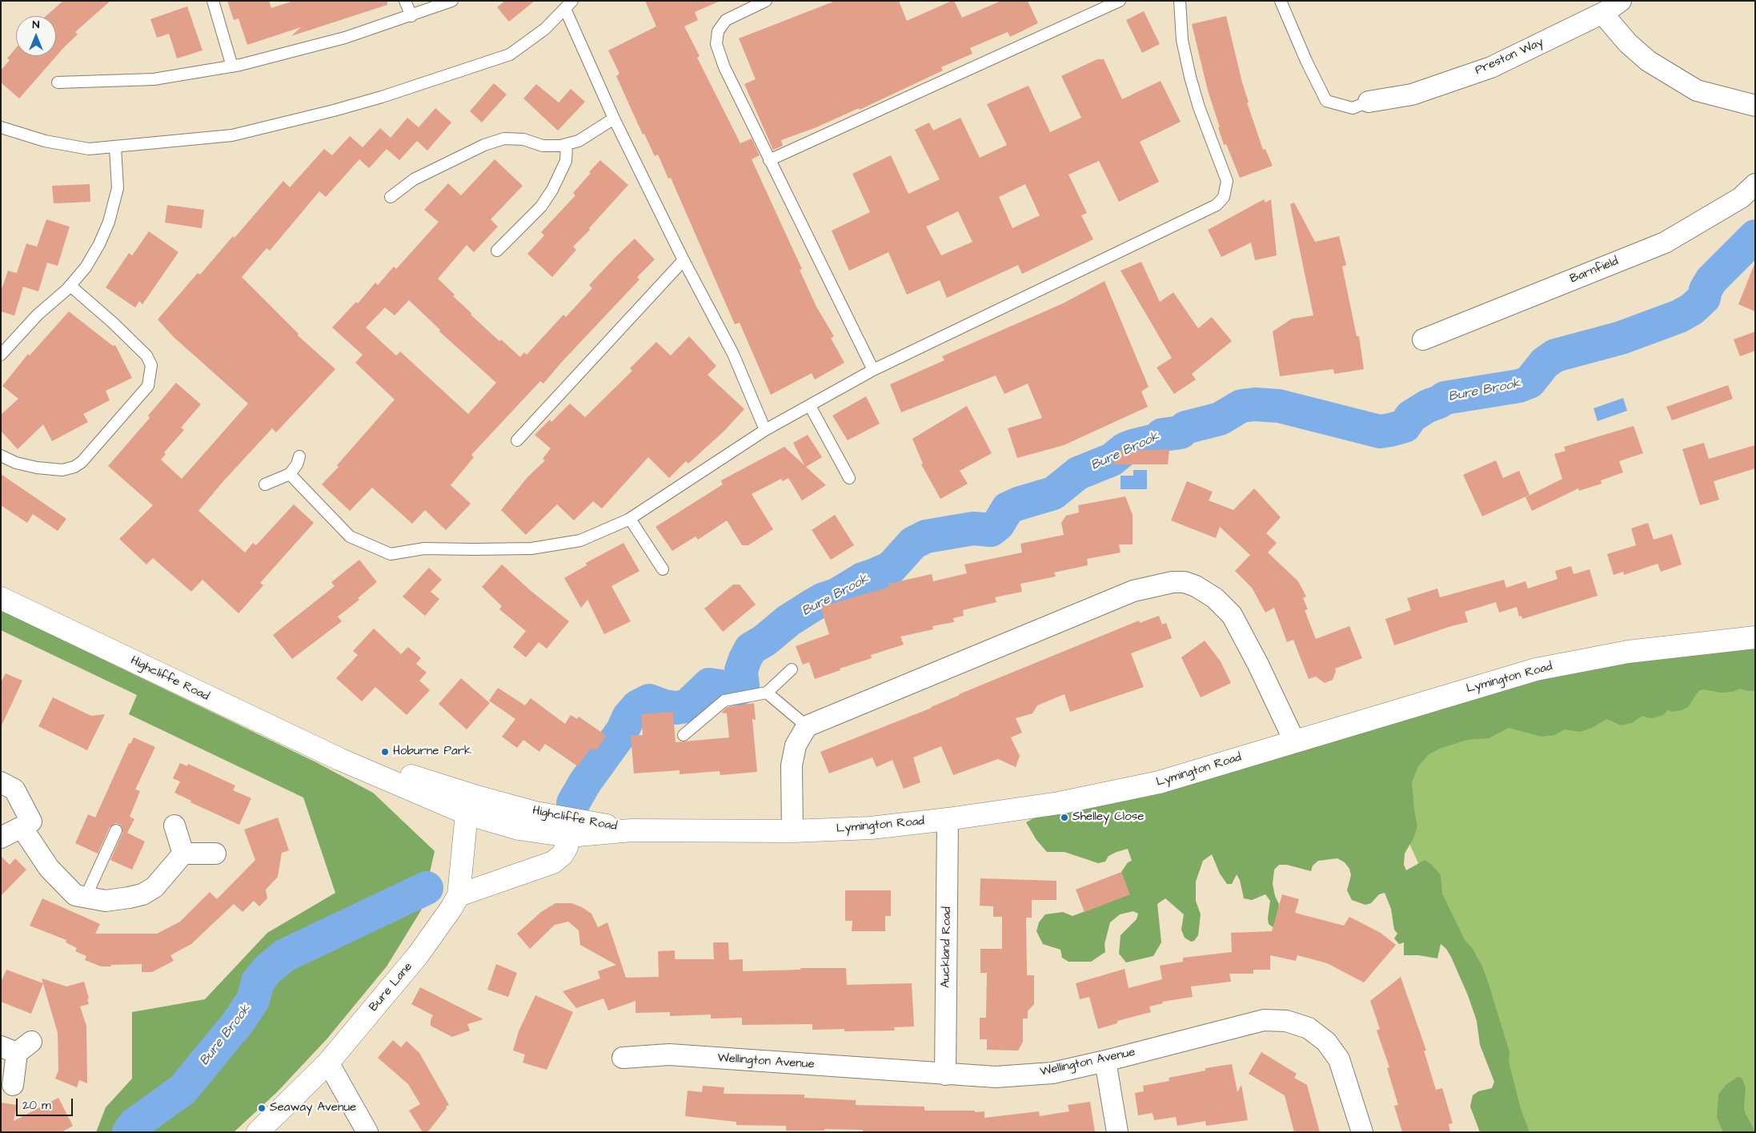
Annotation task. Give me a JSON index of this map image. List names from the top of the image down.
{
  "streets": {
    "main road": ["Lymington Road", "Highcliffe Road", "Bure Lane"],
    "street": [
      "Preston Way",
      "Barnfield",
      "Auckland Road",
      "Wellington Avenue"
    ]
  },
  "crossings": [
    ["Lymington Road", "Highcliffe Road"],
    ["Lymington Road", "Auckland Road"],
    ["Highcliffe Road", "Bure Lane"],
    ["Auckland Road", "Wellington Avenue"]
  ],
  "water": ["Bure Brook"],
  "places": ["Hoburne Park", "Shelley Close", "Seaway Avenue"],
  "scale_bar": "20 m",
  "north": "top"
}
